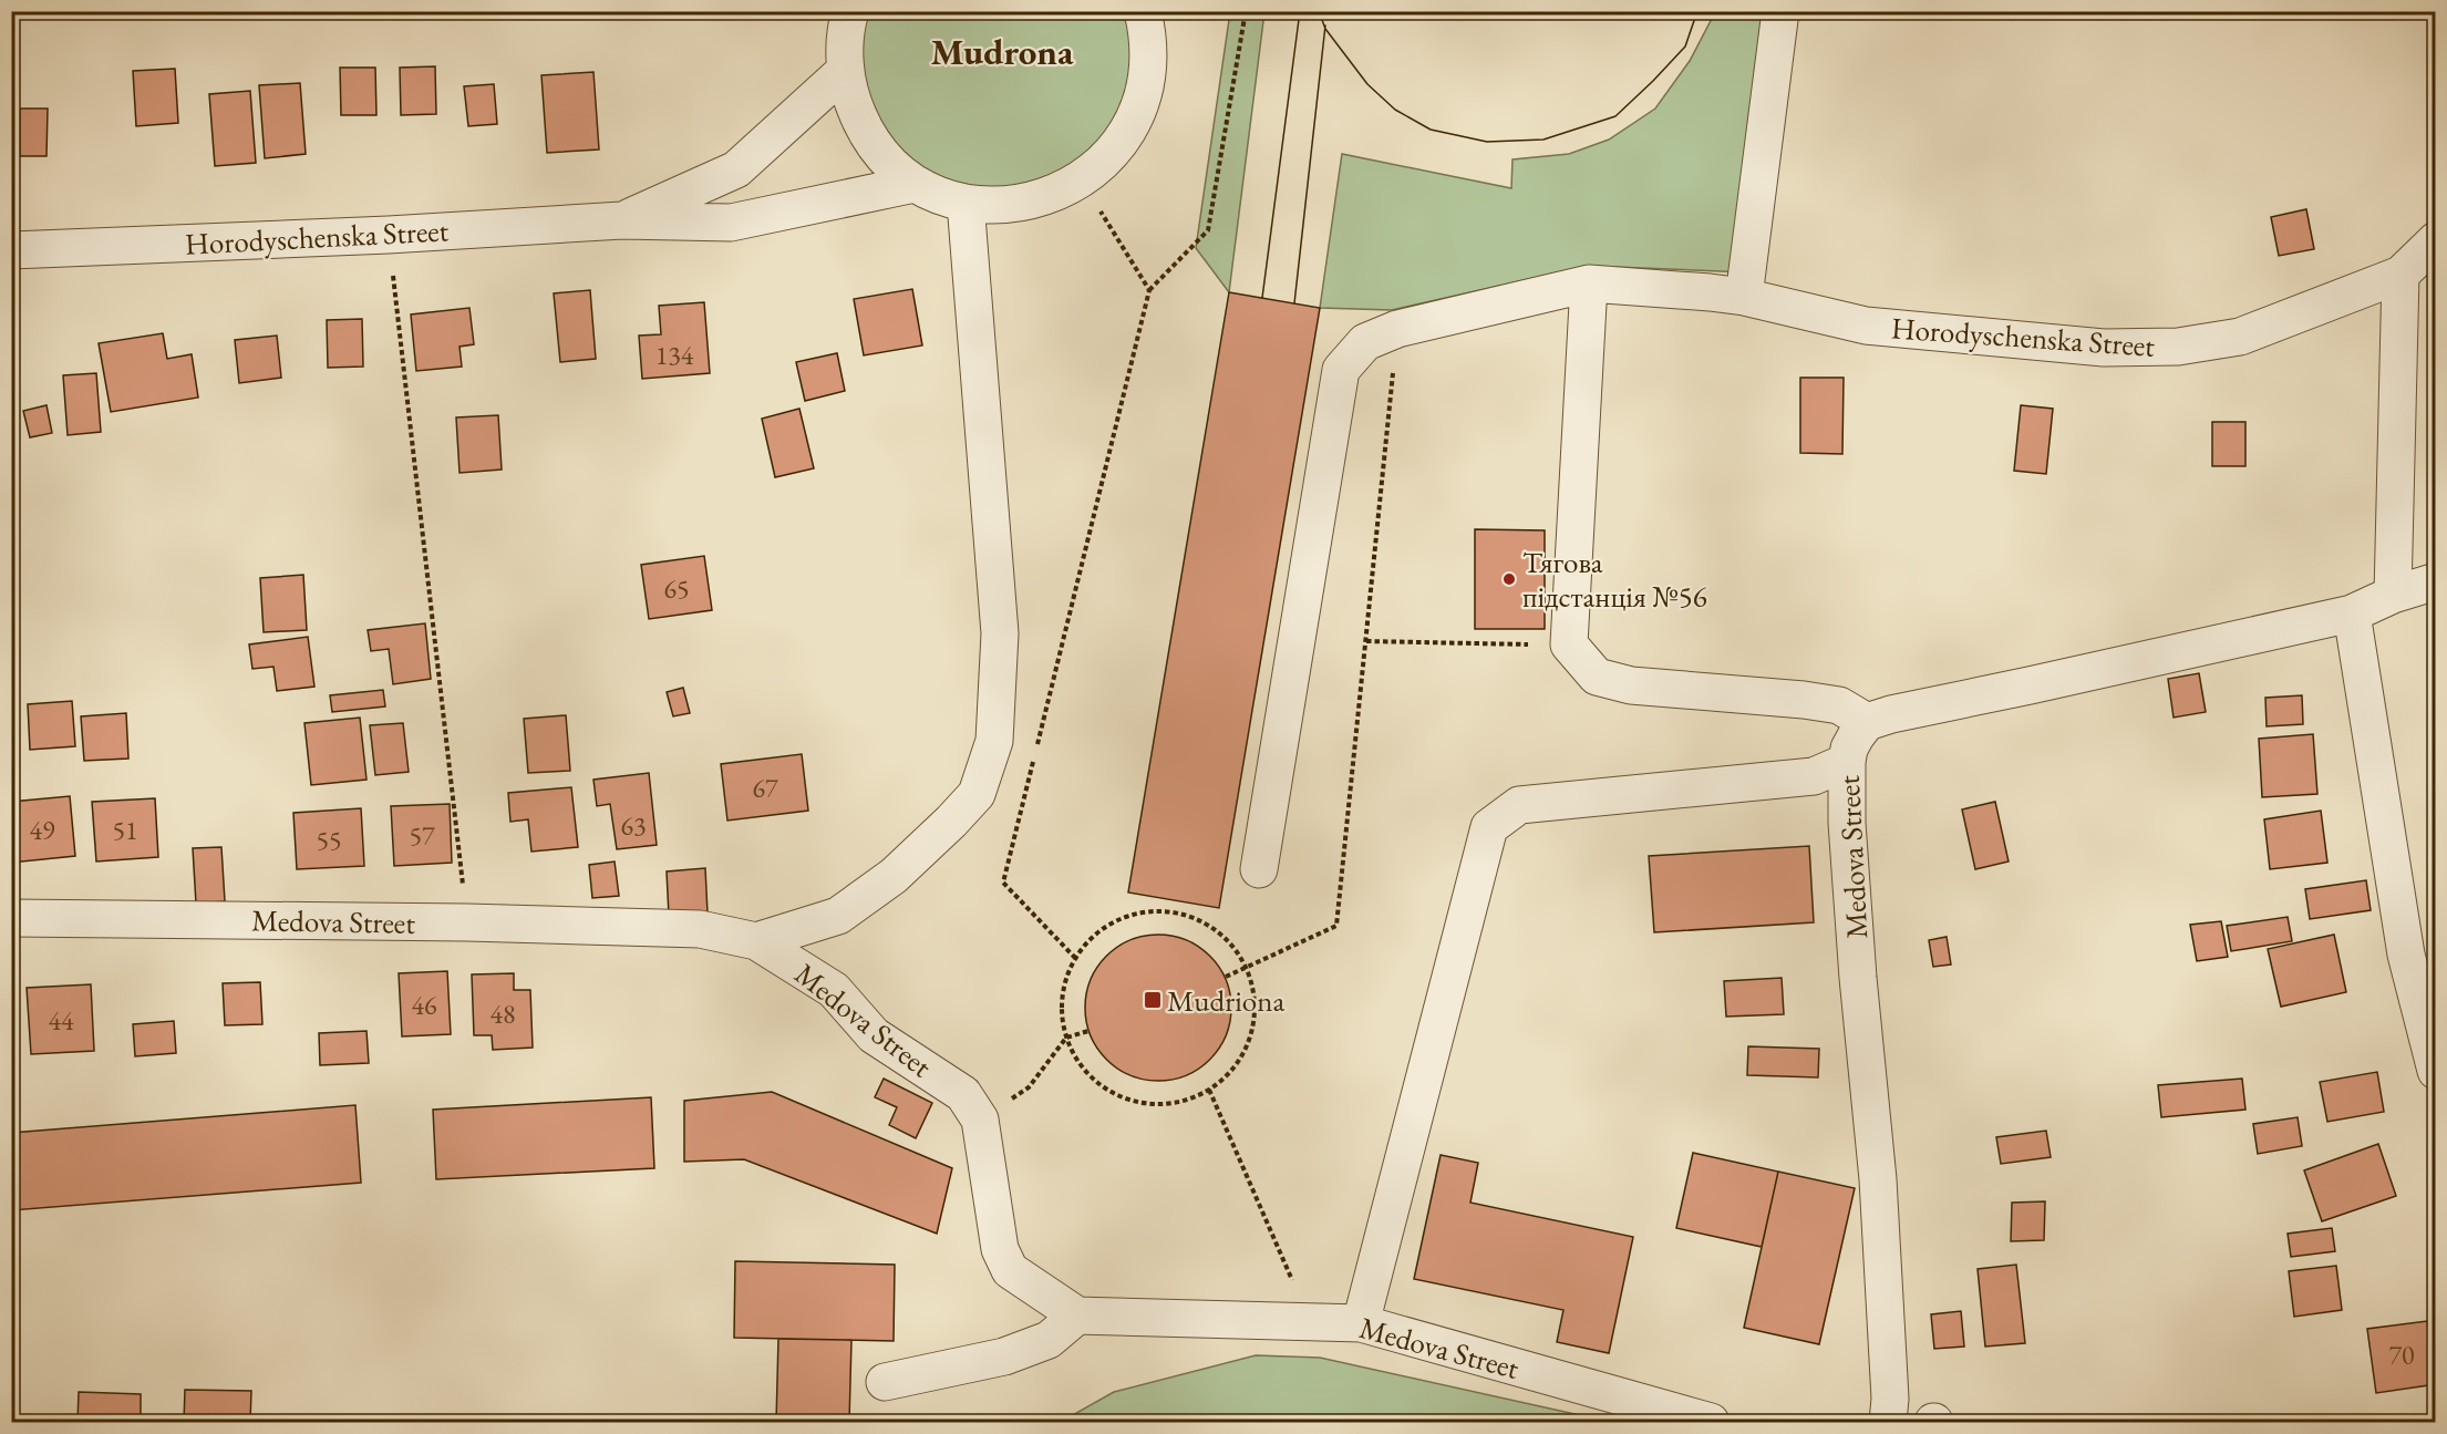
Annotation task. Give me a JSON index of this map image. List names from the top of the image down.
{
  "streets": {
    "street": ["Horodyschenska Street", "Medova Street"]
  },
  "districts": ["Mudrona"],
  "places": {
    "other": ["Тягова підстанція №56"],
    "transit": ["Mudriona"]
  },
  "house_numbers": [
    "134",
    "65",
    "67",
    "63",
    "49",
    "51",
    "57",
    "55",
    "46",
    "48",
    "44",
    "70"
  ]
}
